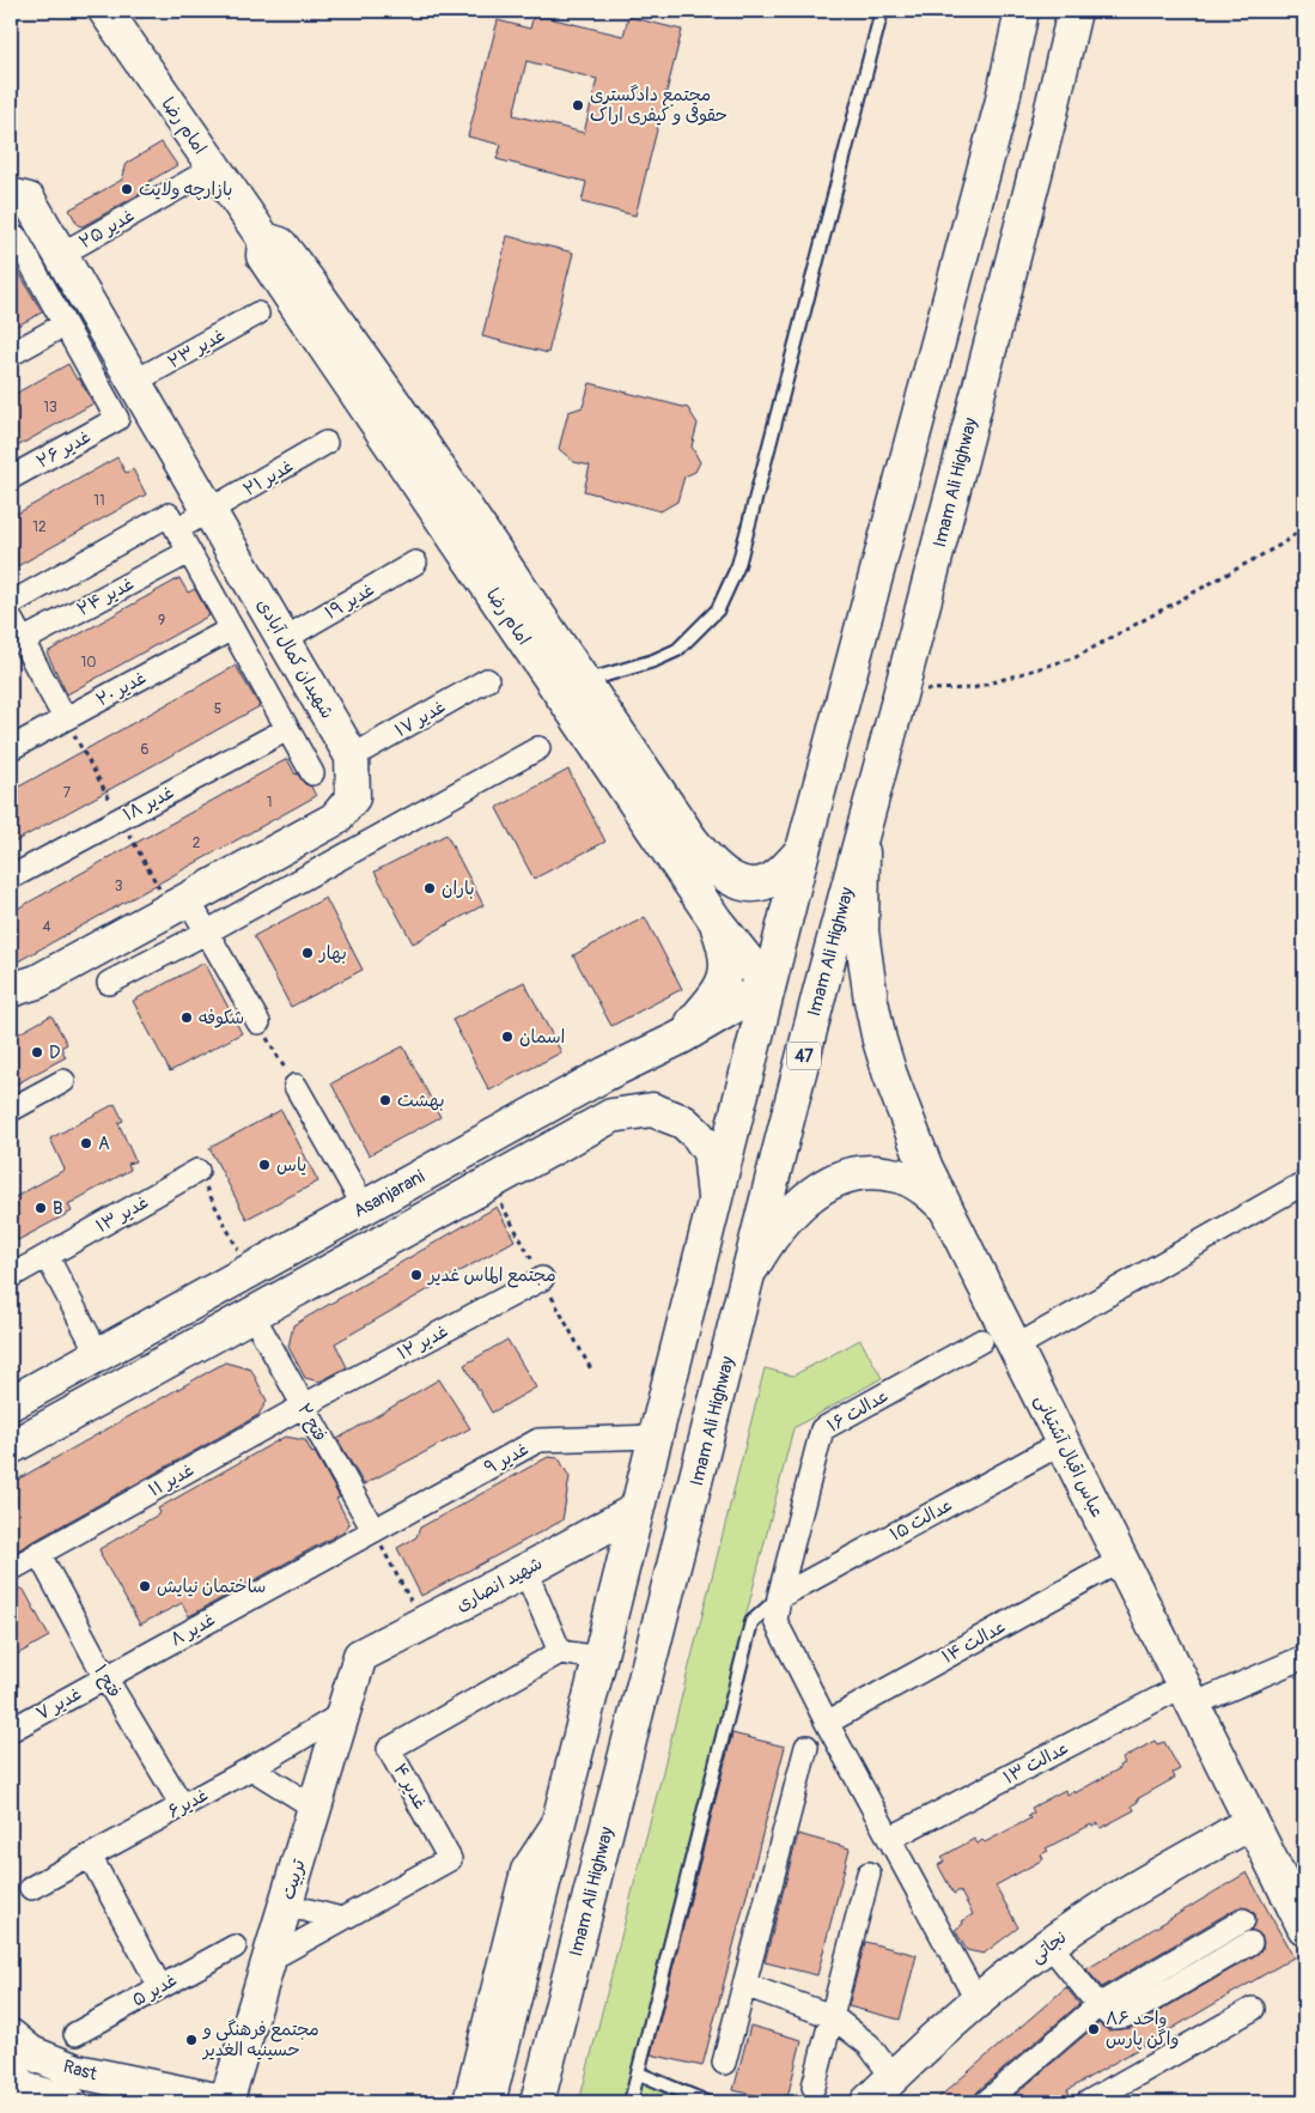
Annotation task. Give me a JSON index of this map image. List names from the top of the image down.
{
  "streets": {
    "main road": [
      "امام رضا",
      "Imam Ali Highway",
      "شهیدان کمال آبادی",
      "47",
      "Asanjarani",
      "عباس اقبال آشتیانی",
      "شهید انصاری",
      "تربیت",
      "نجاتی",
      "Rast"
    ],
    "street": [
      "غدیر ۲۵",
      "غدیر ۲۳",
      "غدیر ۲۶",
      "غدیر ۲۱",
      "غدیر ۲۴",
      "غدیر ۱۹",
      "غدیر ۲۰",
      "غدیر ۱۷",
      "غدیر ۱۸",
      "غدیر ۱۳",
      "غدیر ۱۲",
      "عدالت ۱۶",
      "فتح ۲",
      "غدیر ۹",
      "غدیر ۱۱",
      "عدالت ۱۵",
      "غدیر ۸",
      "عدالت ۱۴",
      "فتح ۱",
      "غدیر ۷",
      "عدالت ۱۳",
      "غدیر ۴",
      "غدیر۶",
      "غدیر ۵"
    ]
  },
  "crossings": [
    ["امام رضا", "غدیر ۲۵"],
    ["امام رضا", "Asanjarani"],
    ["غدیر ۲۵", "شهیدان کمال آبادی"],
    ["غدیر ۲۳", "شهیدان کمال آبادی"],
    ["غدیر ۲۱", "شهیدان کمال آبادی"],
    ["Imam Ali Highway", "عباس اقبال آشتیانی"],
    ["غدیر ۱۹", "شهیدان کمال آبادی"],
    ["شهیدان کمال آبادی", "غدیر ۱۷"],
    ["غدیر ۱۲", "فتح ۲"],
    ["غدیر ۱۲", "غدیر ۱۱"],
    ["عدالت ۱۶", "عدالت ۱۵"],
    ["عدالت ۱۶", "عدالت ۱۴"],
    ["عدالت ۱۶", "عدالت ۱۳"],
    ["عدالت ۱۶", "نجاتی"],
    ["فتح ۲", "غدیر ۹"],
    ["فتح ۲", "غدیر ۱۱"],
    ["فتح ۲", "غدیر ۸"],
    ["عباس اقبال آشتیانی", "عدالت ۱۵"],
    ["عباس اقبال آشتیانی", "عدالت ۱۴"],
    ["عباس اقبال آشتیانی", "عدالت ۱۳"],
    ["عباس اقبال آشتیانی", "نجاتی"],
    ["غدیر ۹", "غدیر ۸"],
    ["غدیر ۱۱", "فتح ۱"],
    ["شهید انصاری", "تربیت"],
    ["غدیر ۸", "فتح ۱"],
    ["غدیر ۸", "غدیر ۷"],
    ["فتح ۱", "غدیر ۷"],
    ["فتح ۱", "غدیر۶"],
    ["غدیر ۴", "تربیت"],
    ["غدیر۶", "تربیت"],
    ["تربیت", "Rast"]
  ],
  "places": [
    "مجتمع دادگستری حقوقی و کیفری اراک",
    "بازارچه ولایت",
    "باران",
    "بهار",
    "شکوفه",
    "اسمان",
    "D",
    "بهشت",
    "A",
    "یاس",
    "B",
    "مجتمع الماس غدیر",
    "ساختمان نیایش",
    "۸۶ واحد واگن پارس",
    "مجتمع فرهنگی و حسینیه الغدیر"
  ],
  "house_numbers": [
    "13",
    "11",
    "12",
    "9",
    "10",
    "5",
    "6",
    "7",
    "1",
    "2",
    "3",
    "4"
  ]
}
